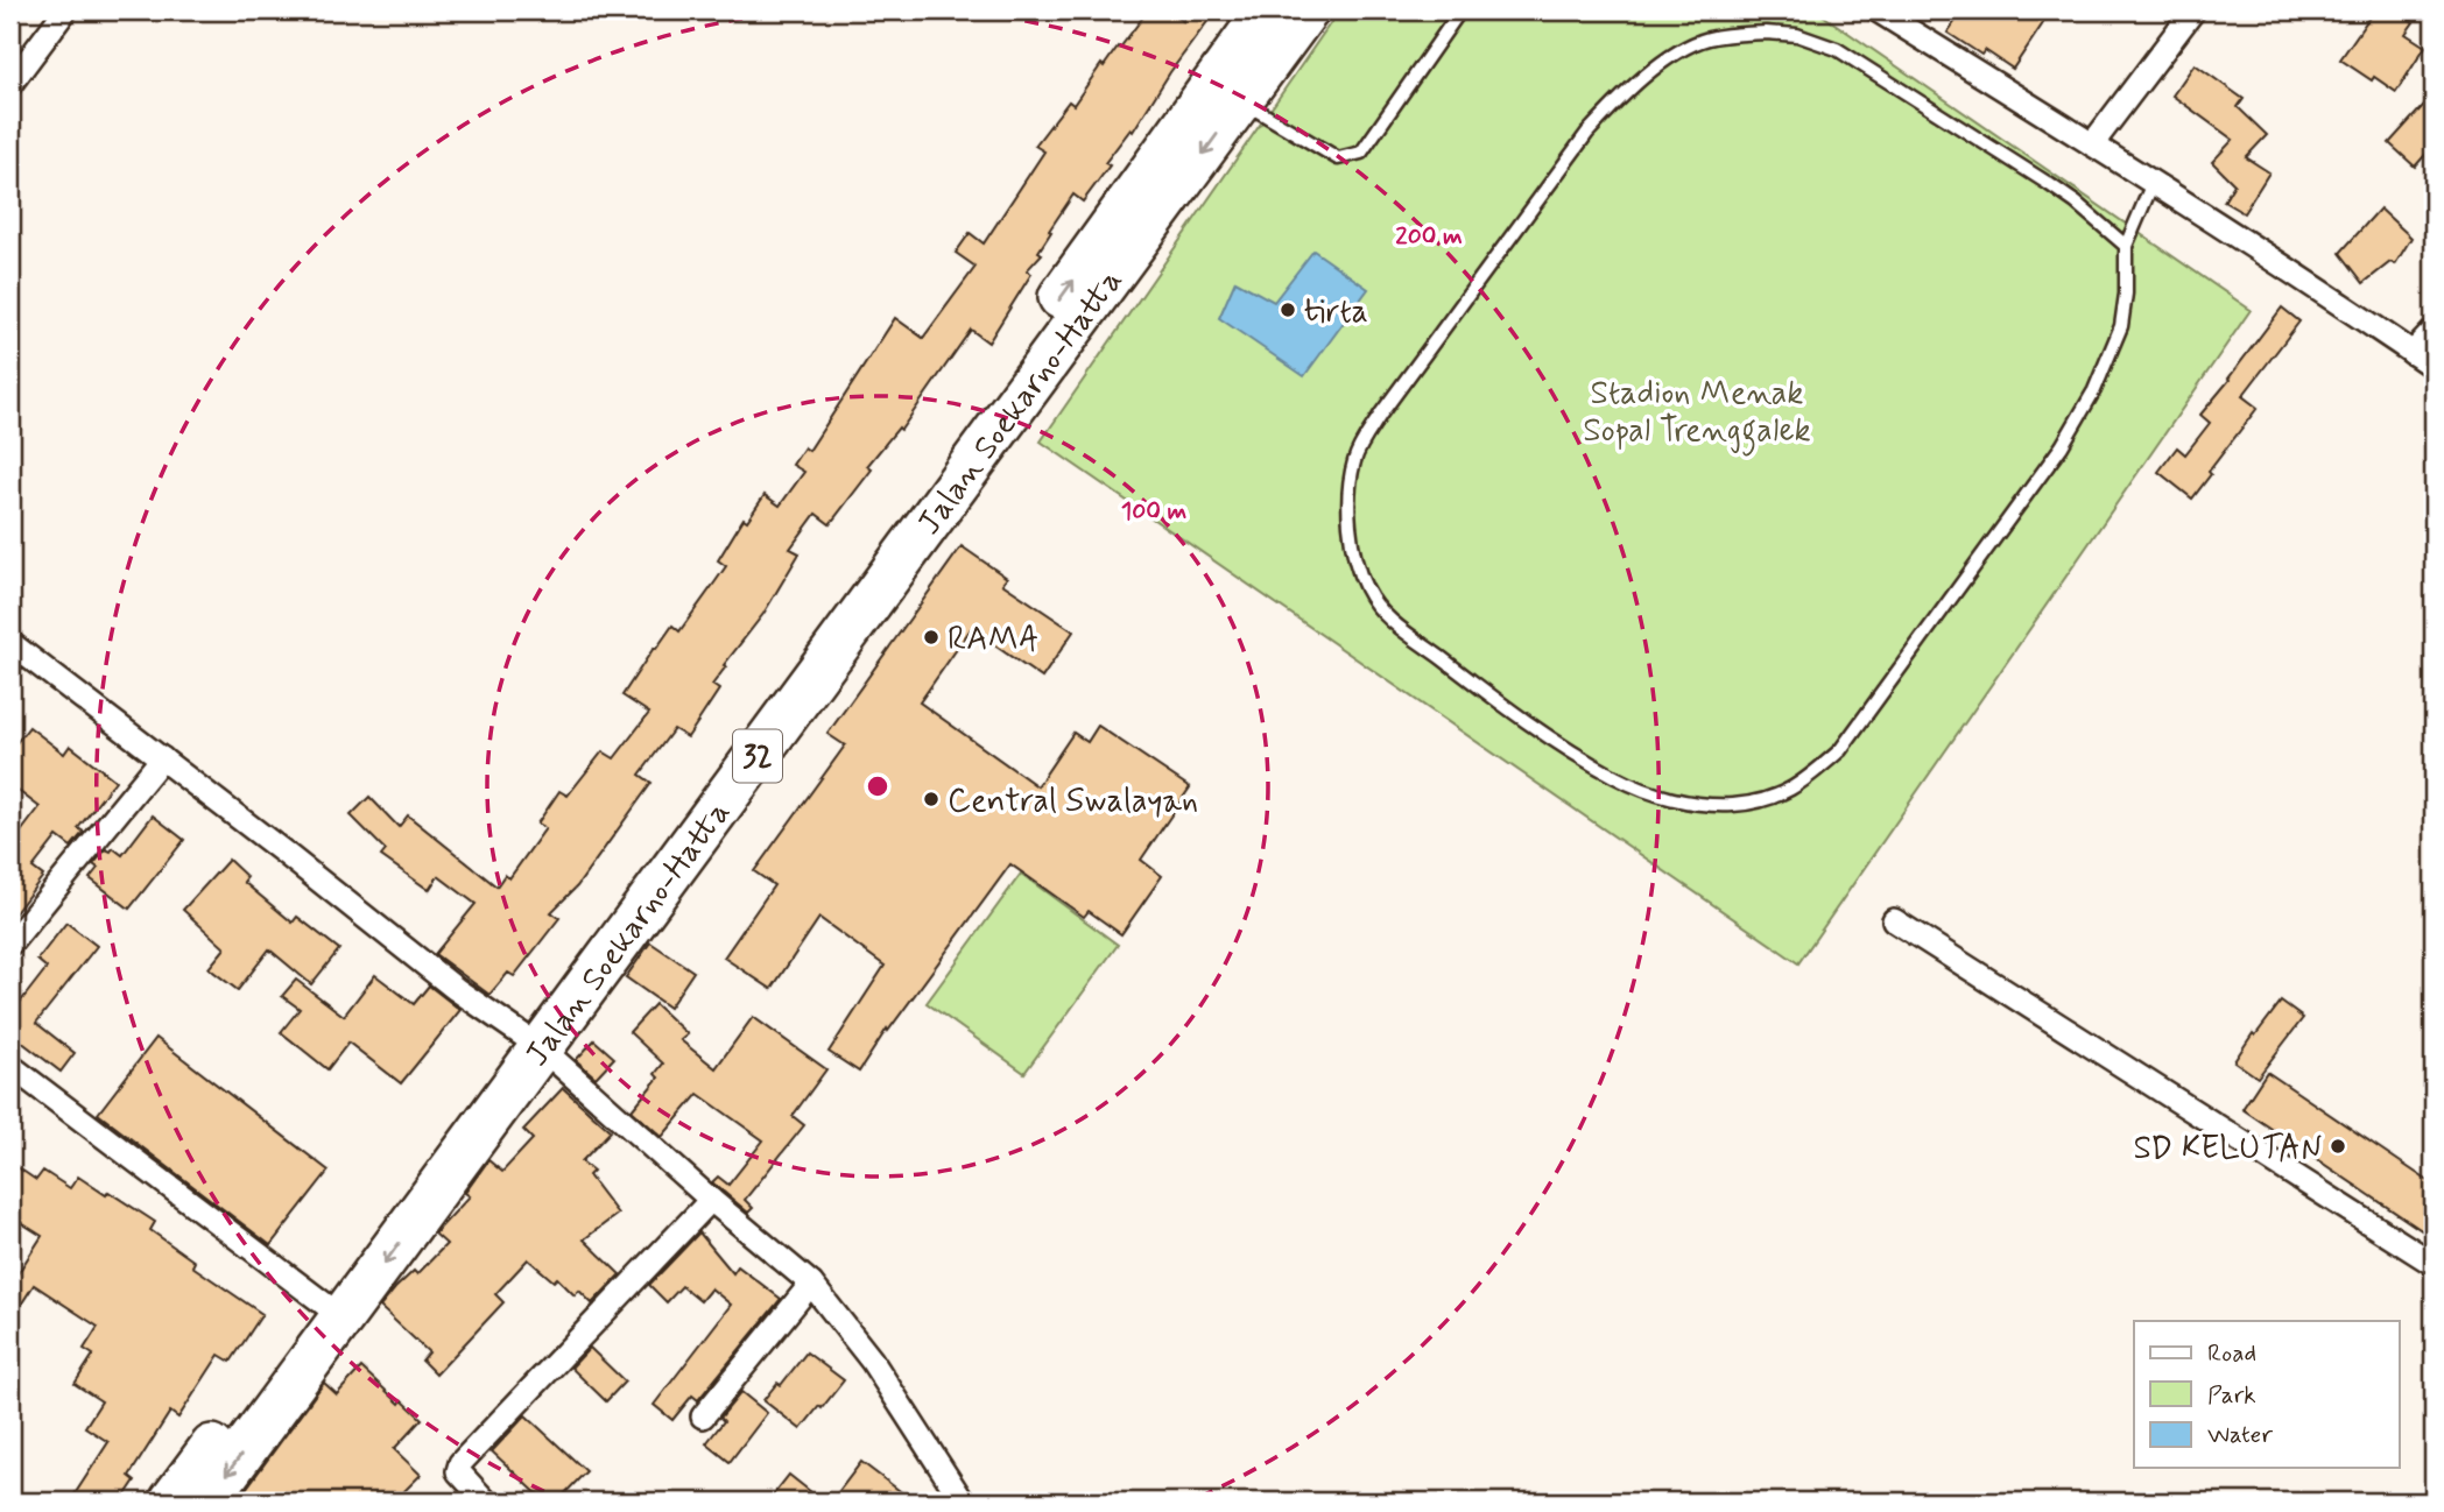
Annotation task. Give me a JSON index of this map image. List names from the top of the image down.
{
  "streets": {
    "highway": ["Jalan Soekarno-Hatta", "32"]
  },
  "parks": ["Stadion Menak Sopal Trenggalek"],
  "places": [
    "tirta",
    "RAMA",
    "Central Swalayan",
    "SD KELUTAN"
  ],
  "legend": ["Road", "Park", "Water"],
  "rings": ["200 m", "100 m"]
}
